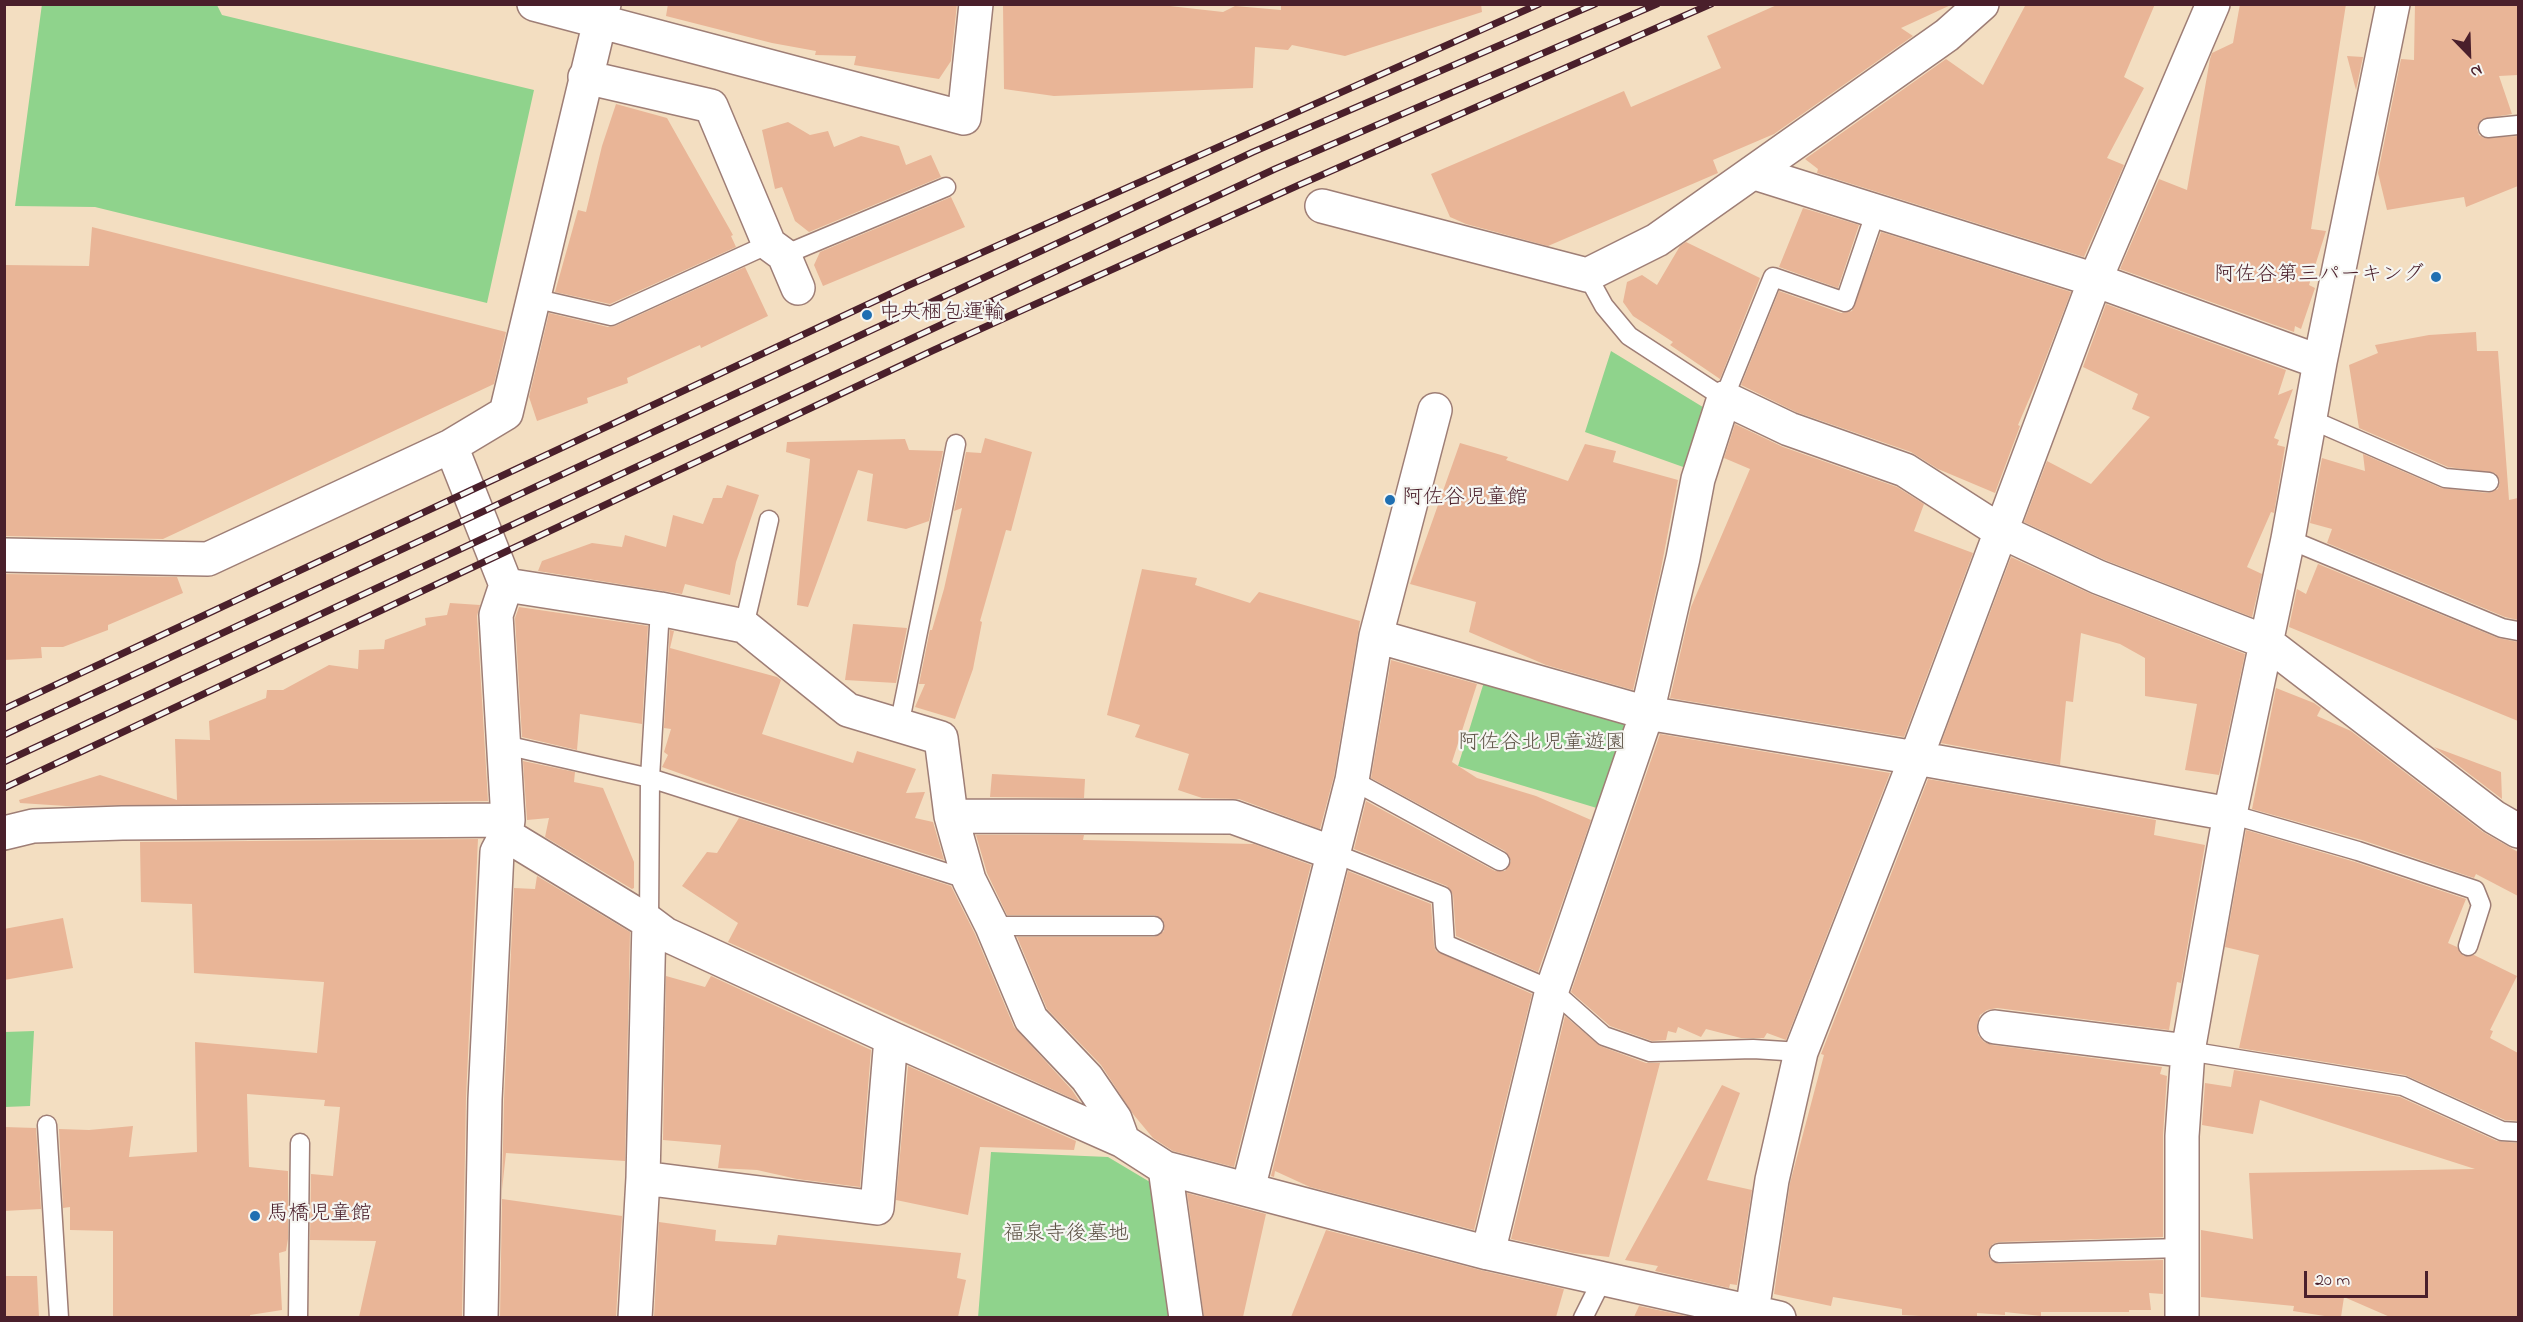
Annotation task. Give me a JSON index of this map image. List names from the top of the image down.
{
  "parks": ["阿佐谷北児童遊園", "福泉寺後墓地"],
  "places": [
    "阿佐谷第三パーキング",
    "中央梱包運輸",
    "阿佐谷児童館",
    "馬橋児童館"
  ],
  "scale_bar": "20 m",
  "north": "bottom right"
}
